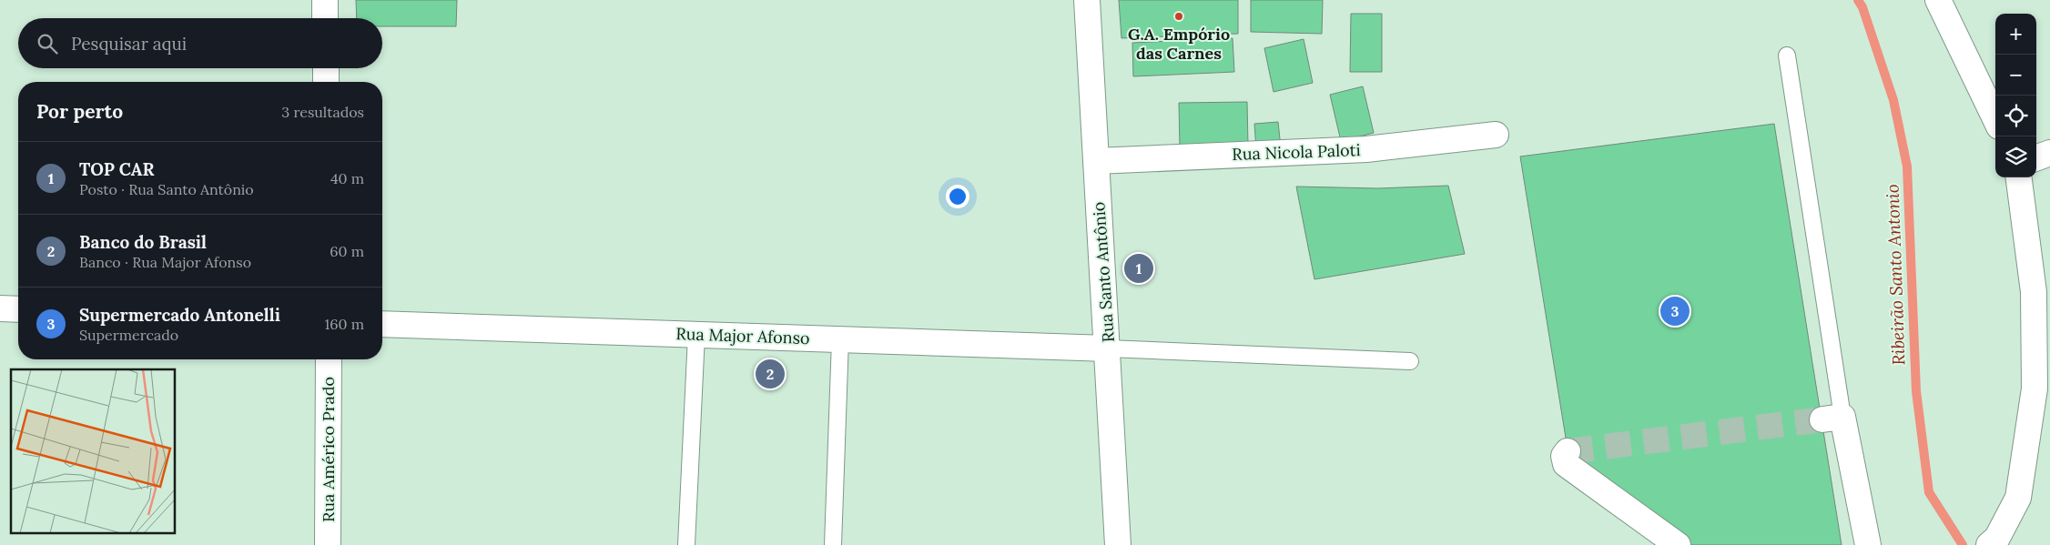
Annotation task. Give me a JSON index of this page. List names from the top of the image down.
{
  "streets": {
    "street": [
      "Rua Nicola Paloti",
      "Rua Santo Antônio",
      "Rua Major Afonso",
      "Rua Américo Prado"
    ]
  },
  "crossings": [
    ["Rua Nicola Paloti", "Rua Santo Antônio"],
    ["Rua Santo Antônio", "Rua Major Afonso"]
  ],
  "water": ["Ribeirão Santo Antonio"],
  "places": ["G.A. Empório das Carnes"],
  "page": {
    "map_buttons": ["+", "−"],
    "search": "Pesquisar aqui",
    "heading": ["Por perto", "3 resultados"],
    "list": [
      {
        "mark": "1",
        "name": "TOP CAR",
        "note": "Posto · Rua Santo Antônio",
        "value": "40 m"
      },
      {
        "mark": "2",
        "name": "Banco do Brasil",
        "note": "Banco · Rua Major Afonso",
        "value": "60 m"
      },
      {
        "mark": "3",
        "name": "Supermercado Antonelli",
        "note": "Supermercado",
        "value": "160 m"
      }
    ],
    "pins": ["1", "3", "2"]
  }
}
